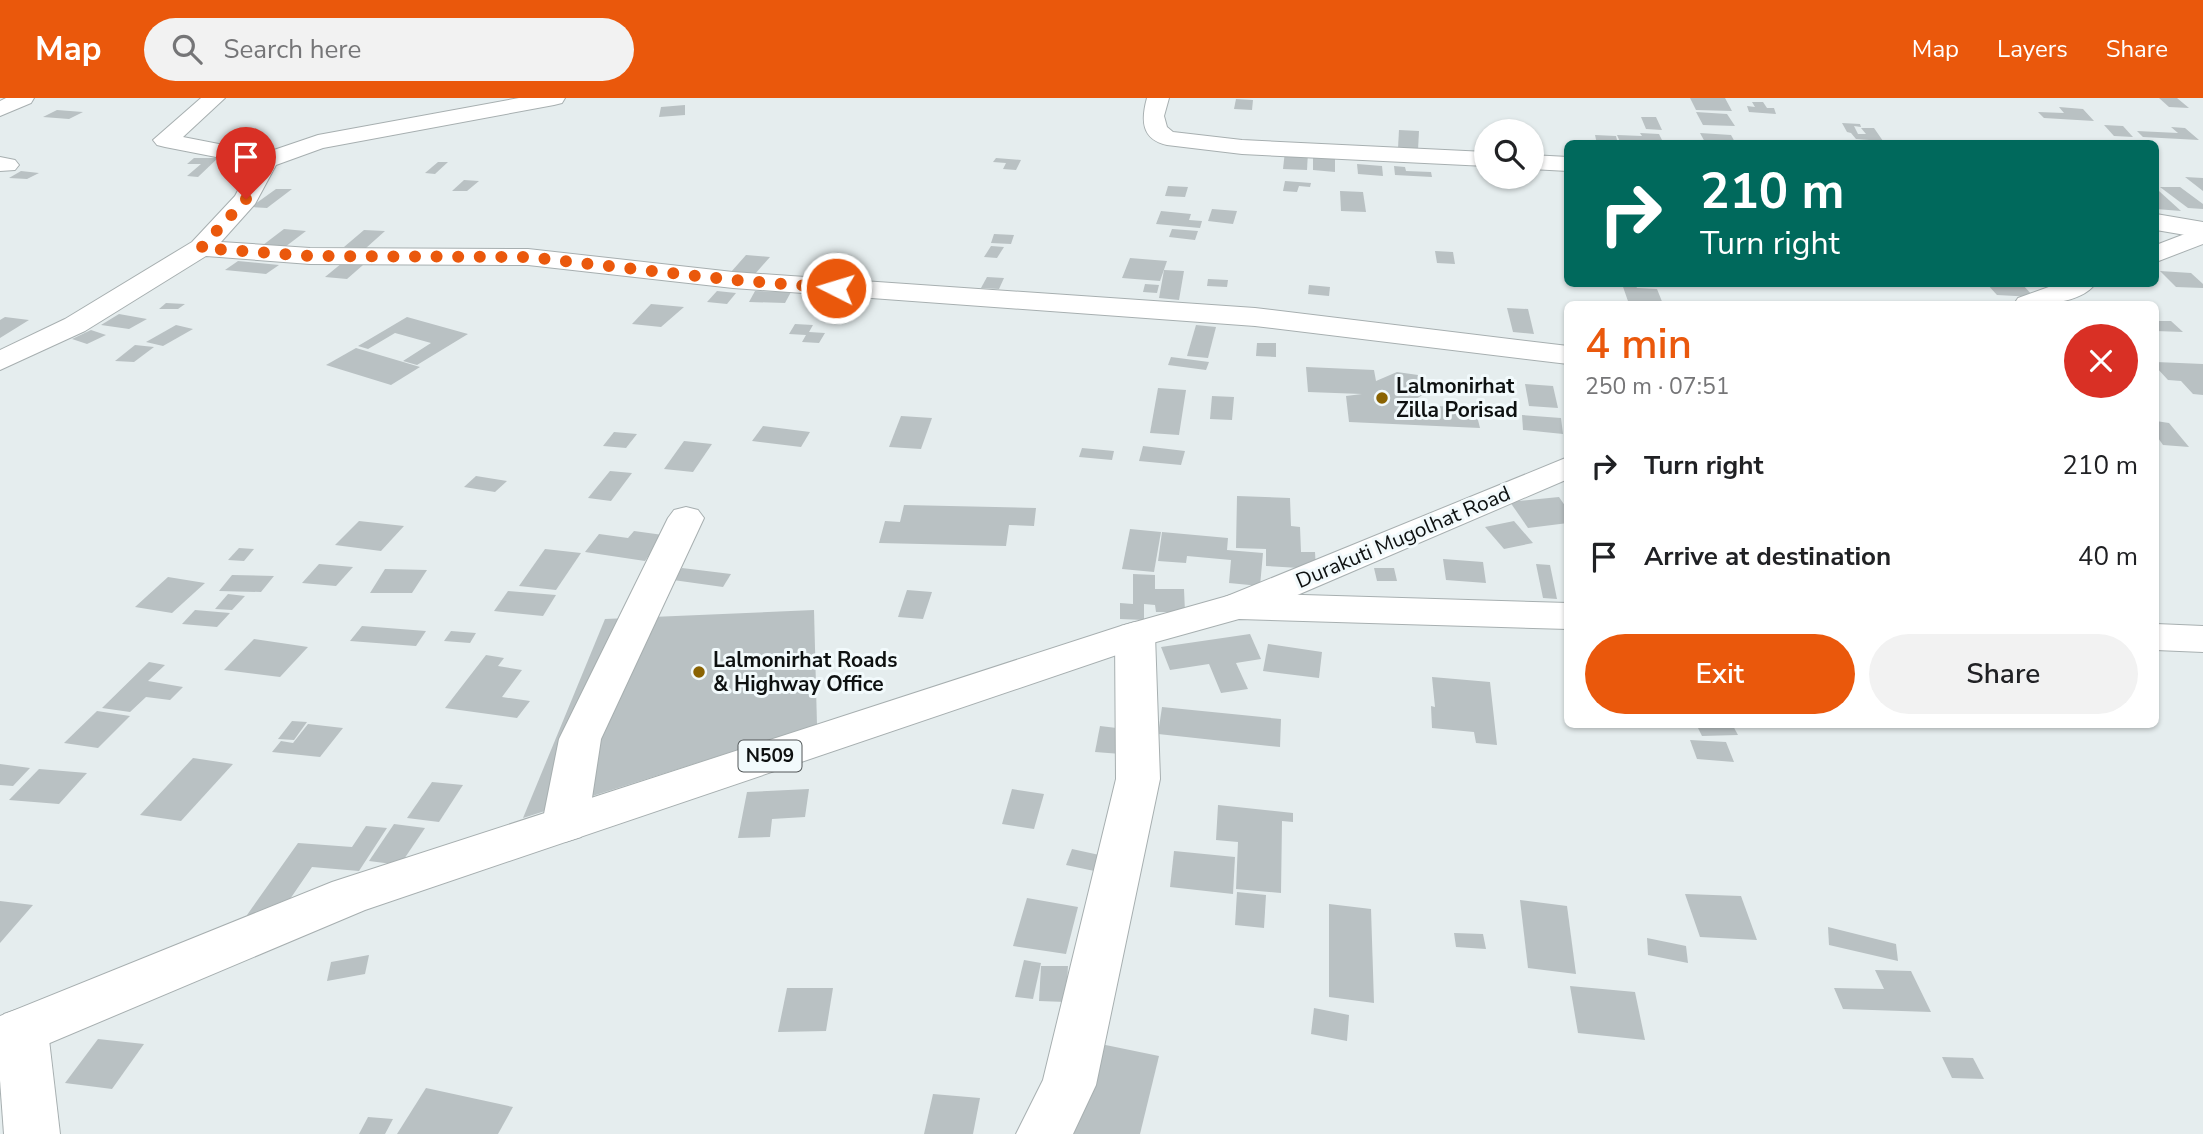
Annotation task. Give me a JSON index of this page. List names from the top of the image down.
{
  "streets": {
    "main road": ["Durakuti Mugolhat Road", "N509"]
  },
  "crossings": [
    ["Durakuti Mugolhat Road", "N509"]
  ],
  "places": ["Lalmonirhat Zilla Porisad", "Lalmonirhat Roads & Highway Office"],
  "page": {
    "header": "Map",
    "search": "Search here",
    "nav": ["Map", "Layers", "Share"],
    "turn": ["210 m", "Turn right"],
    "heading": ["4 min", "250 m · 07:51"],
    "list": [
      {
        "name": "Turn right",
        "value": "210 m"
      },
      {
        "name": "Arrive at destination",
        "value": "40 m"
      }
    ],
    "buttons": ["Exit", "Share"]
  }
}
